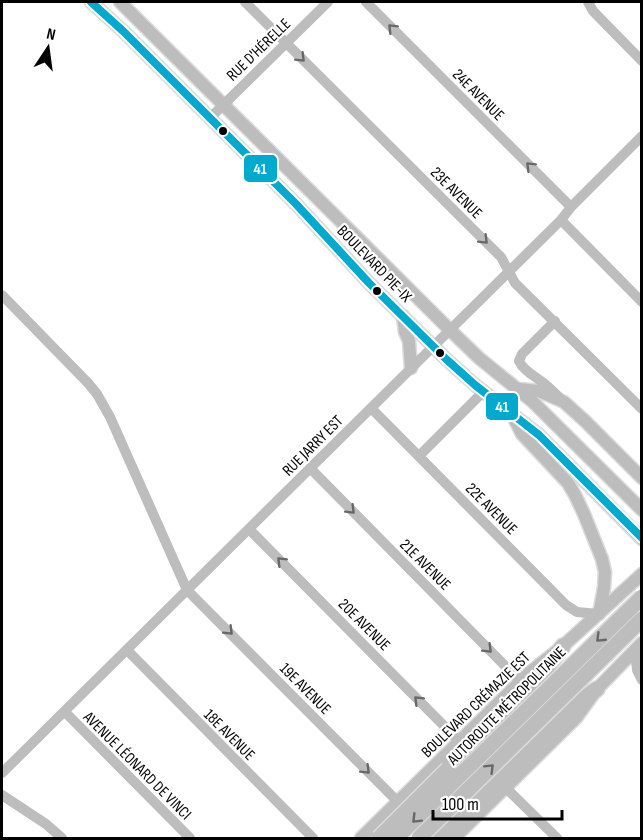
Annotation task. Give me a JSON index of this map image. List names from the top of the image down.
{
  "streets": {
    "highway": ["AUTOROUTE MÉTROPOLITAINE"],
    "main road": ["BOULEVARD PIE-IX", "BOULEVARD CRÉMAZIE EST"],
    "street": [
      "RUE D'HÉRELLE",
      "24E AVENUE",
      "23E AVENUE",
      "RUE JARRY EST",
      "22E AVENUE",
      "21E AVENUE",
      "20E AVENUE",
      "19E AVENUE",
      "18E AVENUE",
      "AVENUE LÉONARD DE VINCI"
    ]
  },
  "crossings": [
    ["RUE D'HÉRELLE", "23E AVENUE"],
    ["RUE D'HÉRELLE", "BOULEVARD PIE-IX"],
    ["24E AVENUE", "RUE JARRY EST"],
    ["23E AVENUE", "RUE JARRY EST"],
    ["BOULEVARD PIE-IX", "RUE JARRY EST"],
    ["RUE JARRY EST", "22E AVENUE"],
    ["RUE JARRY EST", "21E AVENUE"],
    ["RUE JARRY EST", "20E AVENUE"],
    ["RUE JARRY EST", "19E AVENUE"],
    ["RUE JARRY EST", "18E AVENUE"],
    ["RUE JARRY EST", "AVENUE LÉONARD DE VINCI"],
    ["22E AVENUE", "BOULEVARD CRÉMAZIE EST"],
    ["21E AVENUE", "BOULEVARD CRÉMAZIE EST"],
    ["20E AVENUE", "BOULEVARD CRÉMAZIE EST"],
    ["19E AVENUE", "BOULEVARD CRÉMAZIE EST"]
  ],
  "one_way": [
    "24E AVENUE",
    "23E AVENUE",
    "21E AVENUE",
    "20E AVENUE",
    "19E AVENUE"
  ],
  "lines": ["transit line 41"],
  "scale_bar": "100 m",
  "north": "top"
}
